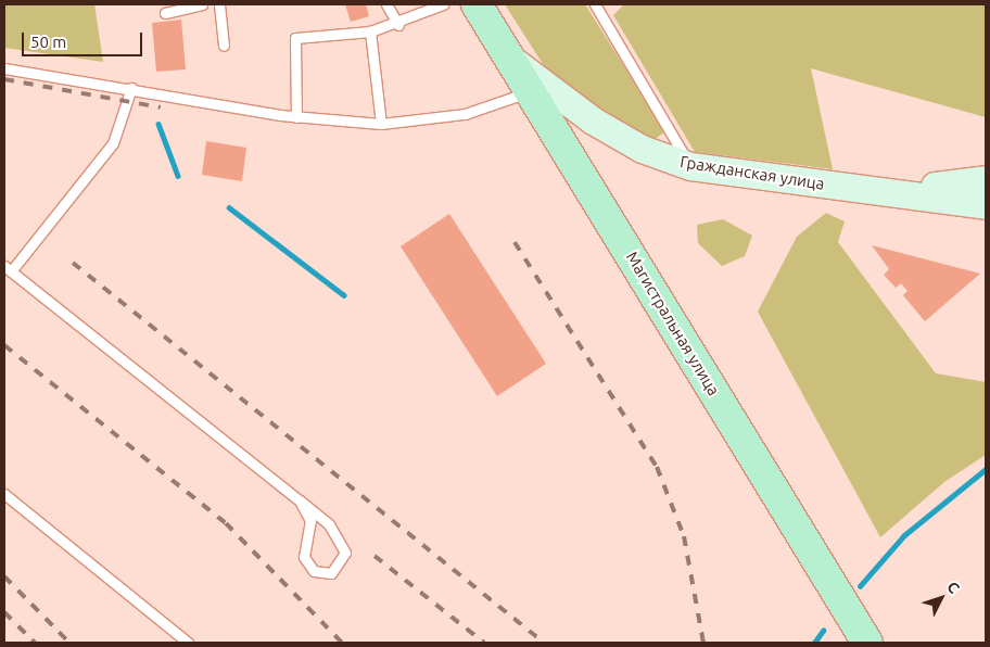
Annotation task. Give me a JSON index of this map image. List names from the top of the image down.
{
  "streets": {
    "main road": ["Магистральная улица"],
    "street": ["Гражданская улица"]
  },
  "crossings": [
    ["Гражданская улица", "Магистральная улица"]
  ],
  "scale_bar": "50 m",
  "north": "top right"
}
